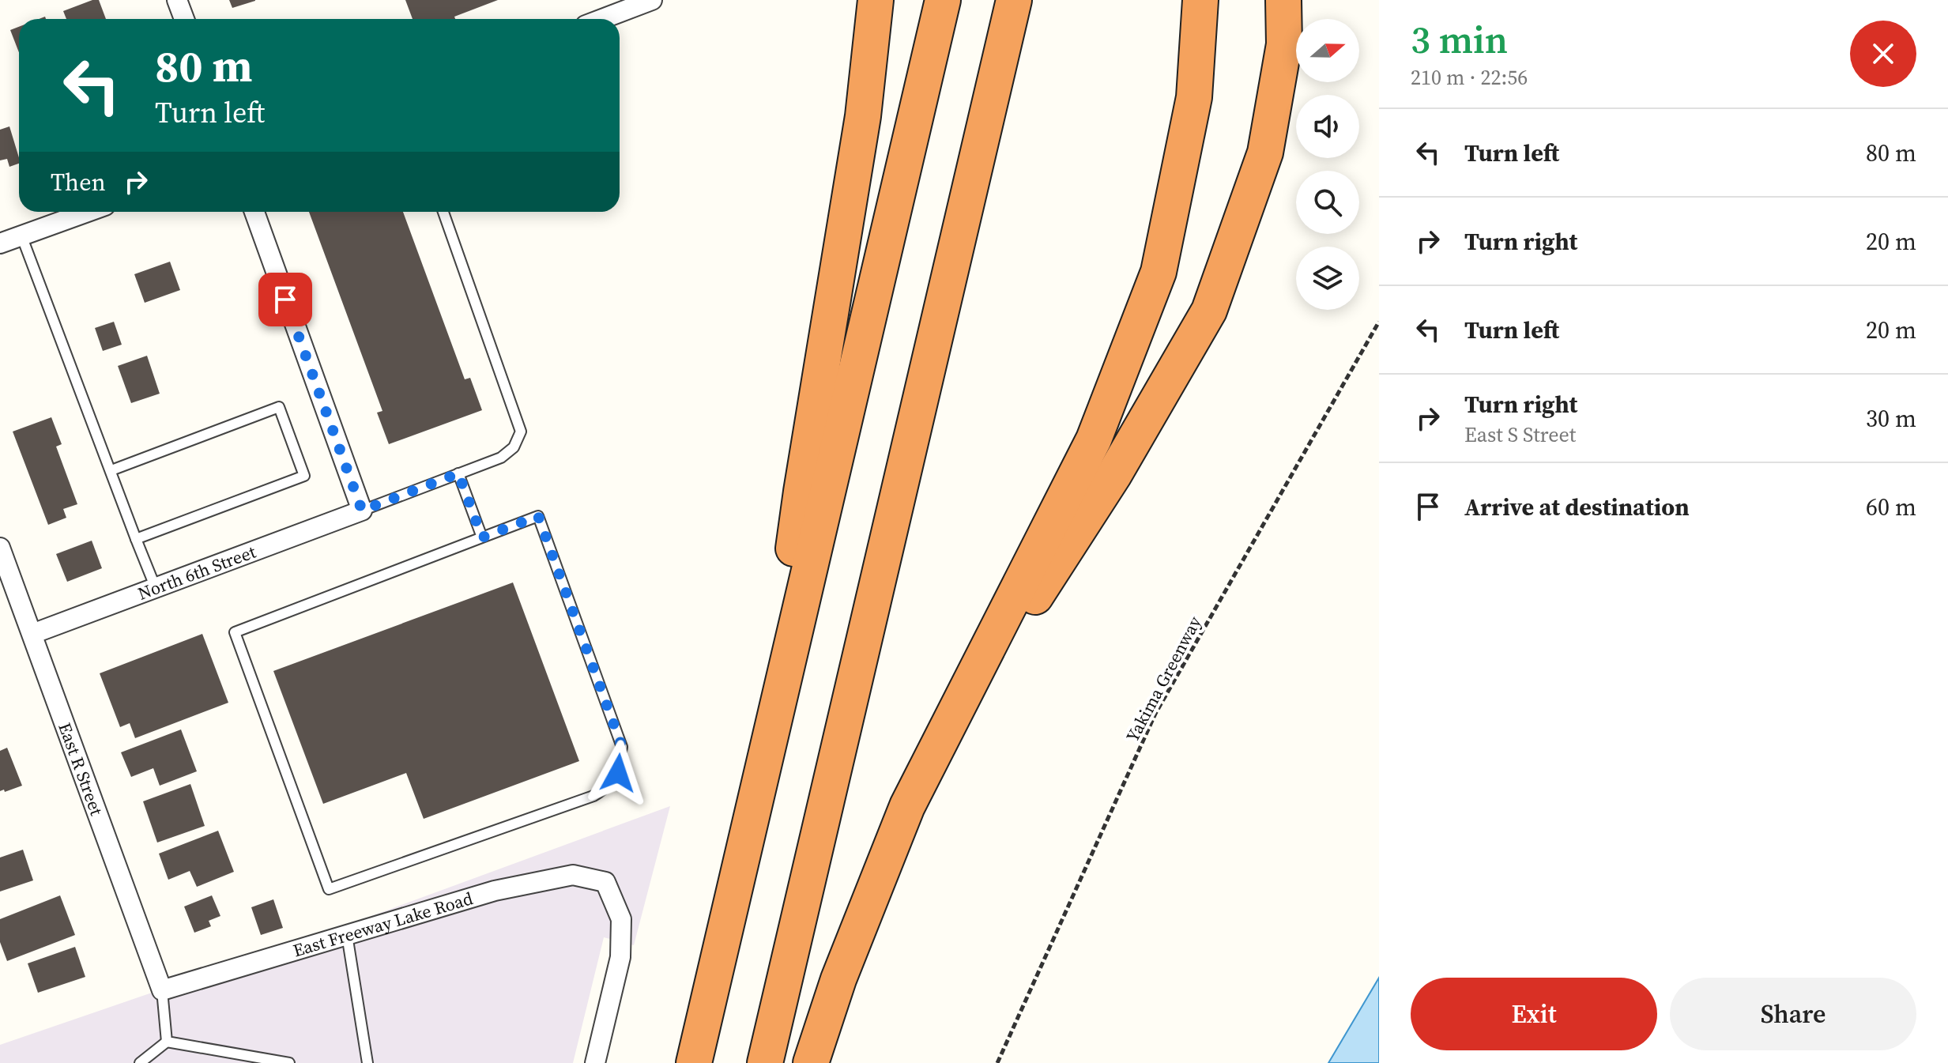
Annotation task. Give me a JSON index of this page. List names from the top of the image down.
{
  "streets": {
    "street": ["North 6th Street", "East R Street", "East Freeway Lake Road"],
    "path": ["Yakima Greenway"]
  },
  "crossings": [
    ["North 6th Street", "East R Street"],
    ["East R Street", "East Freeway Lake Road"]
  ],
  "north": "right",
  "page": {
    "heading": ["3 min", "210 m · 22:56"],
    "turn": ["80 m", "Turn left"],
    "list": [
      {
        "name": "Turn left",
        "value": "80 m"
      },
      {
        "name": "Turn right",
        "value": "20 m"
      },
      {
        "name": "Turn left",
        "value": "20 m"
      },
      {
        "name": "Turn right",
        "note": "East S Street",
        "value": "30 m"
      },
      {
        "name": "Arrive at destination",
        "value": "60 m"
      }
    ],
    "then": "Then",
    "buttons": ["Exit", "Share"]
  }
}
